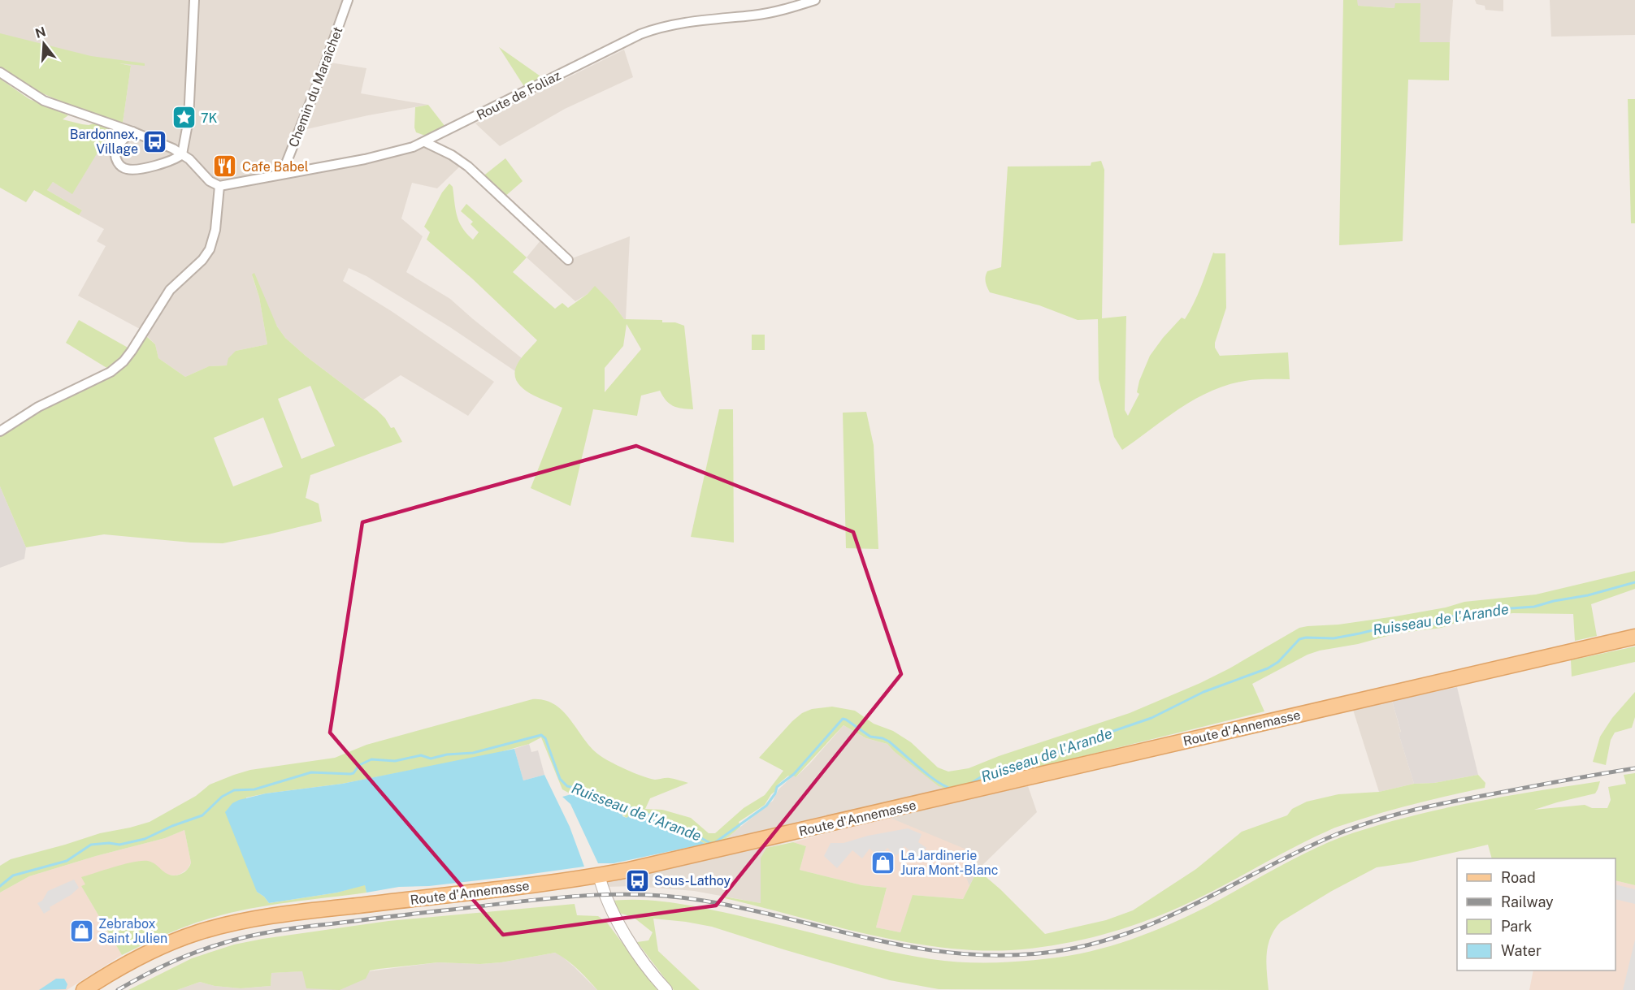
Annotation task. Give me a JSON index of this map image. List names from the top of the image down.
{
  "streets": {
    "main road": ["Route d'Annemasse"],
    "street": ["Chemin du Maraîchet", "Route de Foliaz"]
  },
  "crossings": [
    ["Chemin du Maraîchet", "Route de Foliaz"]
  ],
  "water": ["Ruisseau de l'Arande"],
  "places": {
    "place": ["7K"],
    "bus stop": ["Bardonnex, Village", "Sous-Lathoy"],
    "restaurant": ["Cafe Babel"],
    "shop": ["La Jardinerie Jura Mont-Blanc", "Zebrabox Saint Julien"]
  },
  "legend": [
    "Road",
    "Railway",
    "Park",
    "Water"
  ],
  "north": "top"
}
